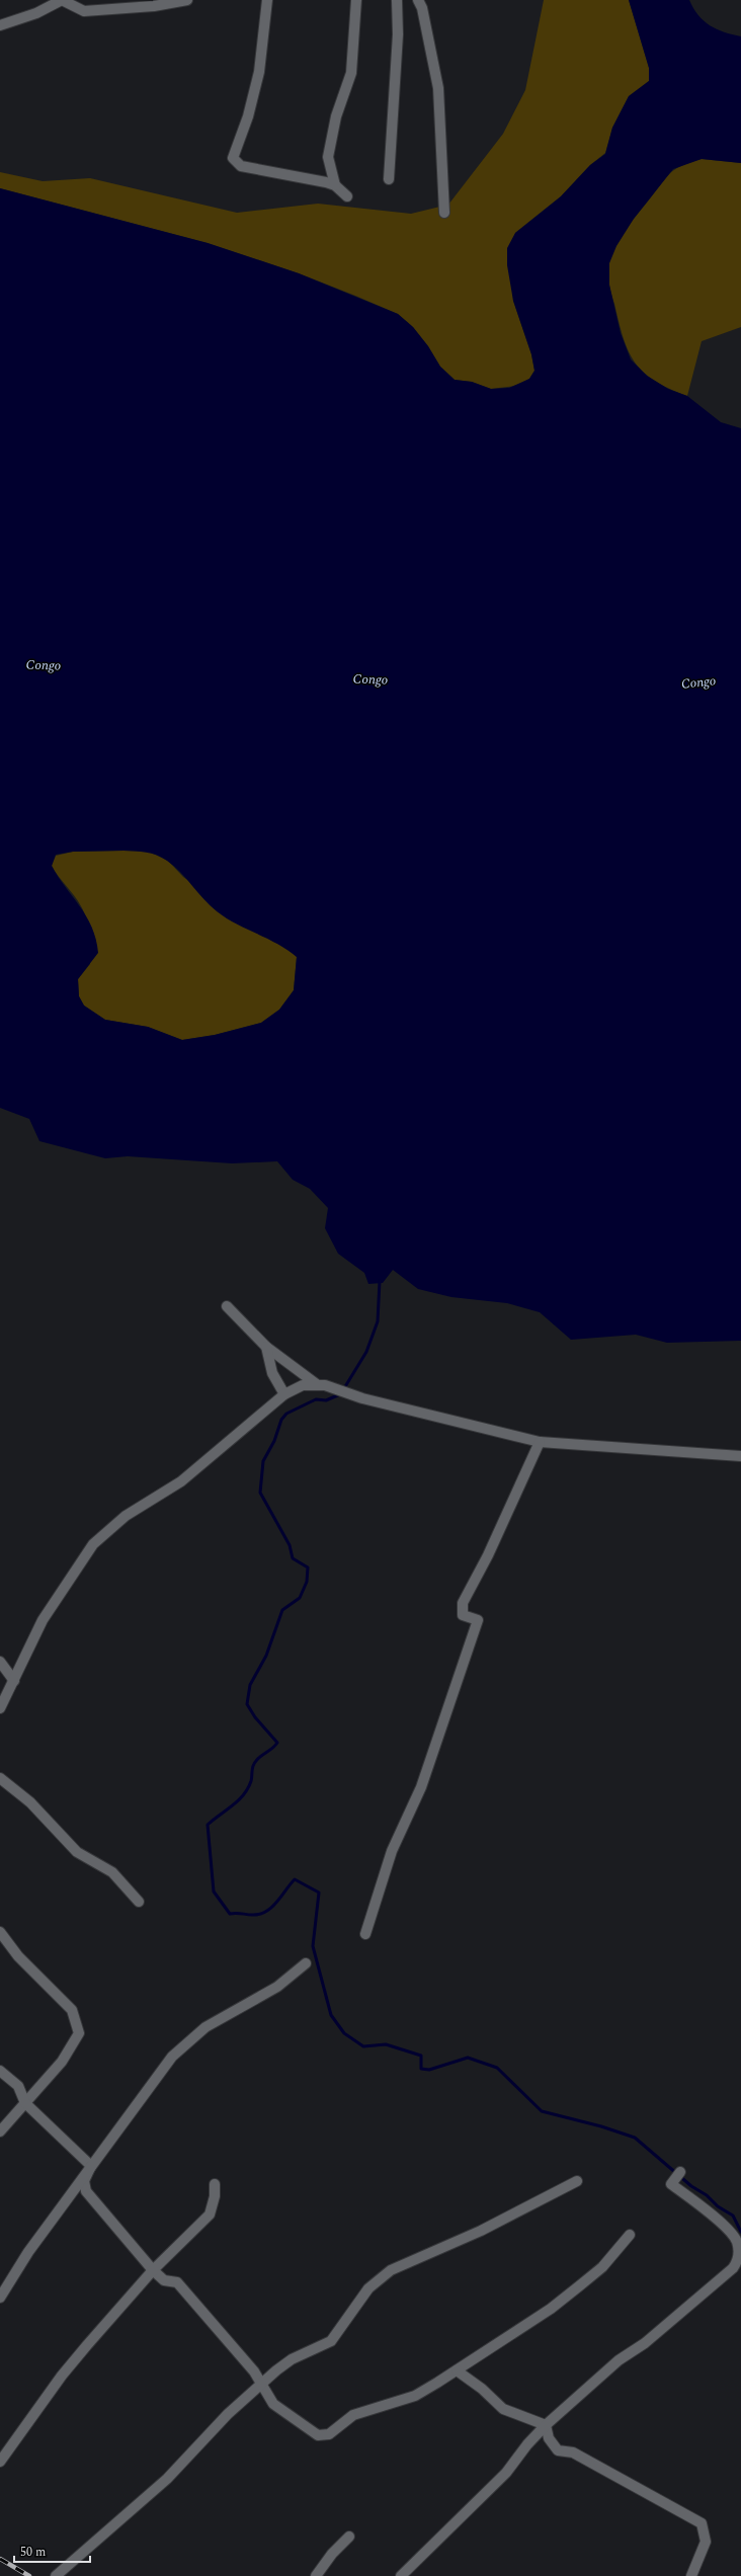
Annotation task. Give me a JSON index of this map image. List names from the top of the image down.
{
  "water": ["Congo"],
  "scale_bar": "50 m"
}
